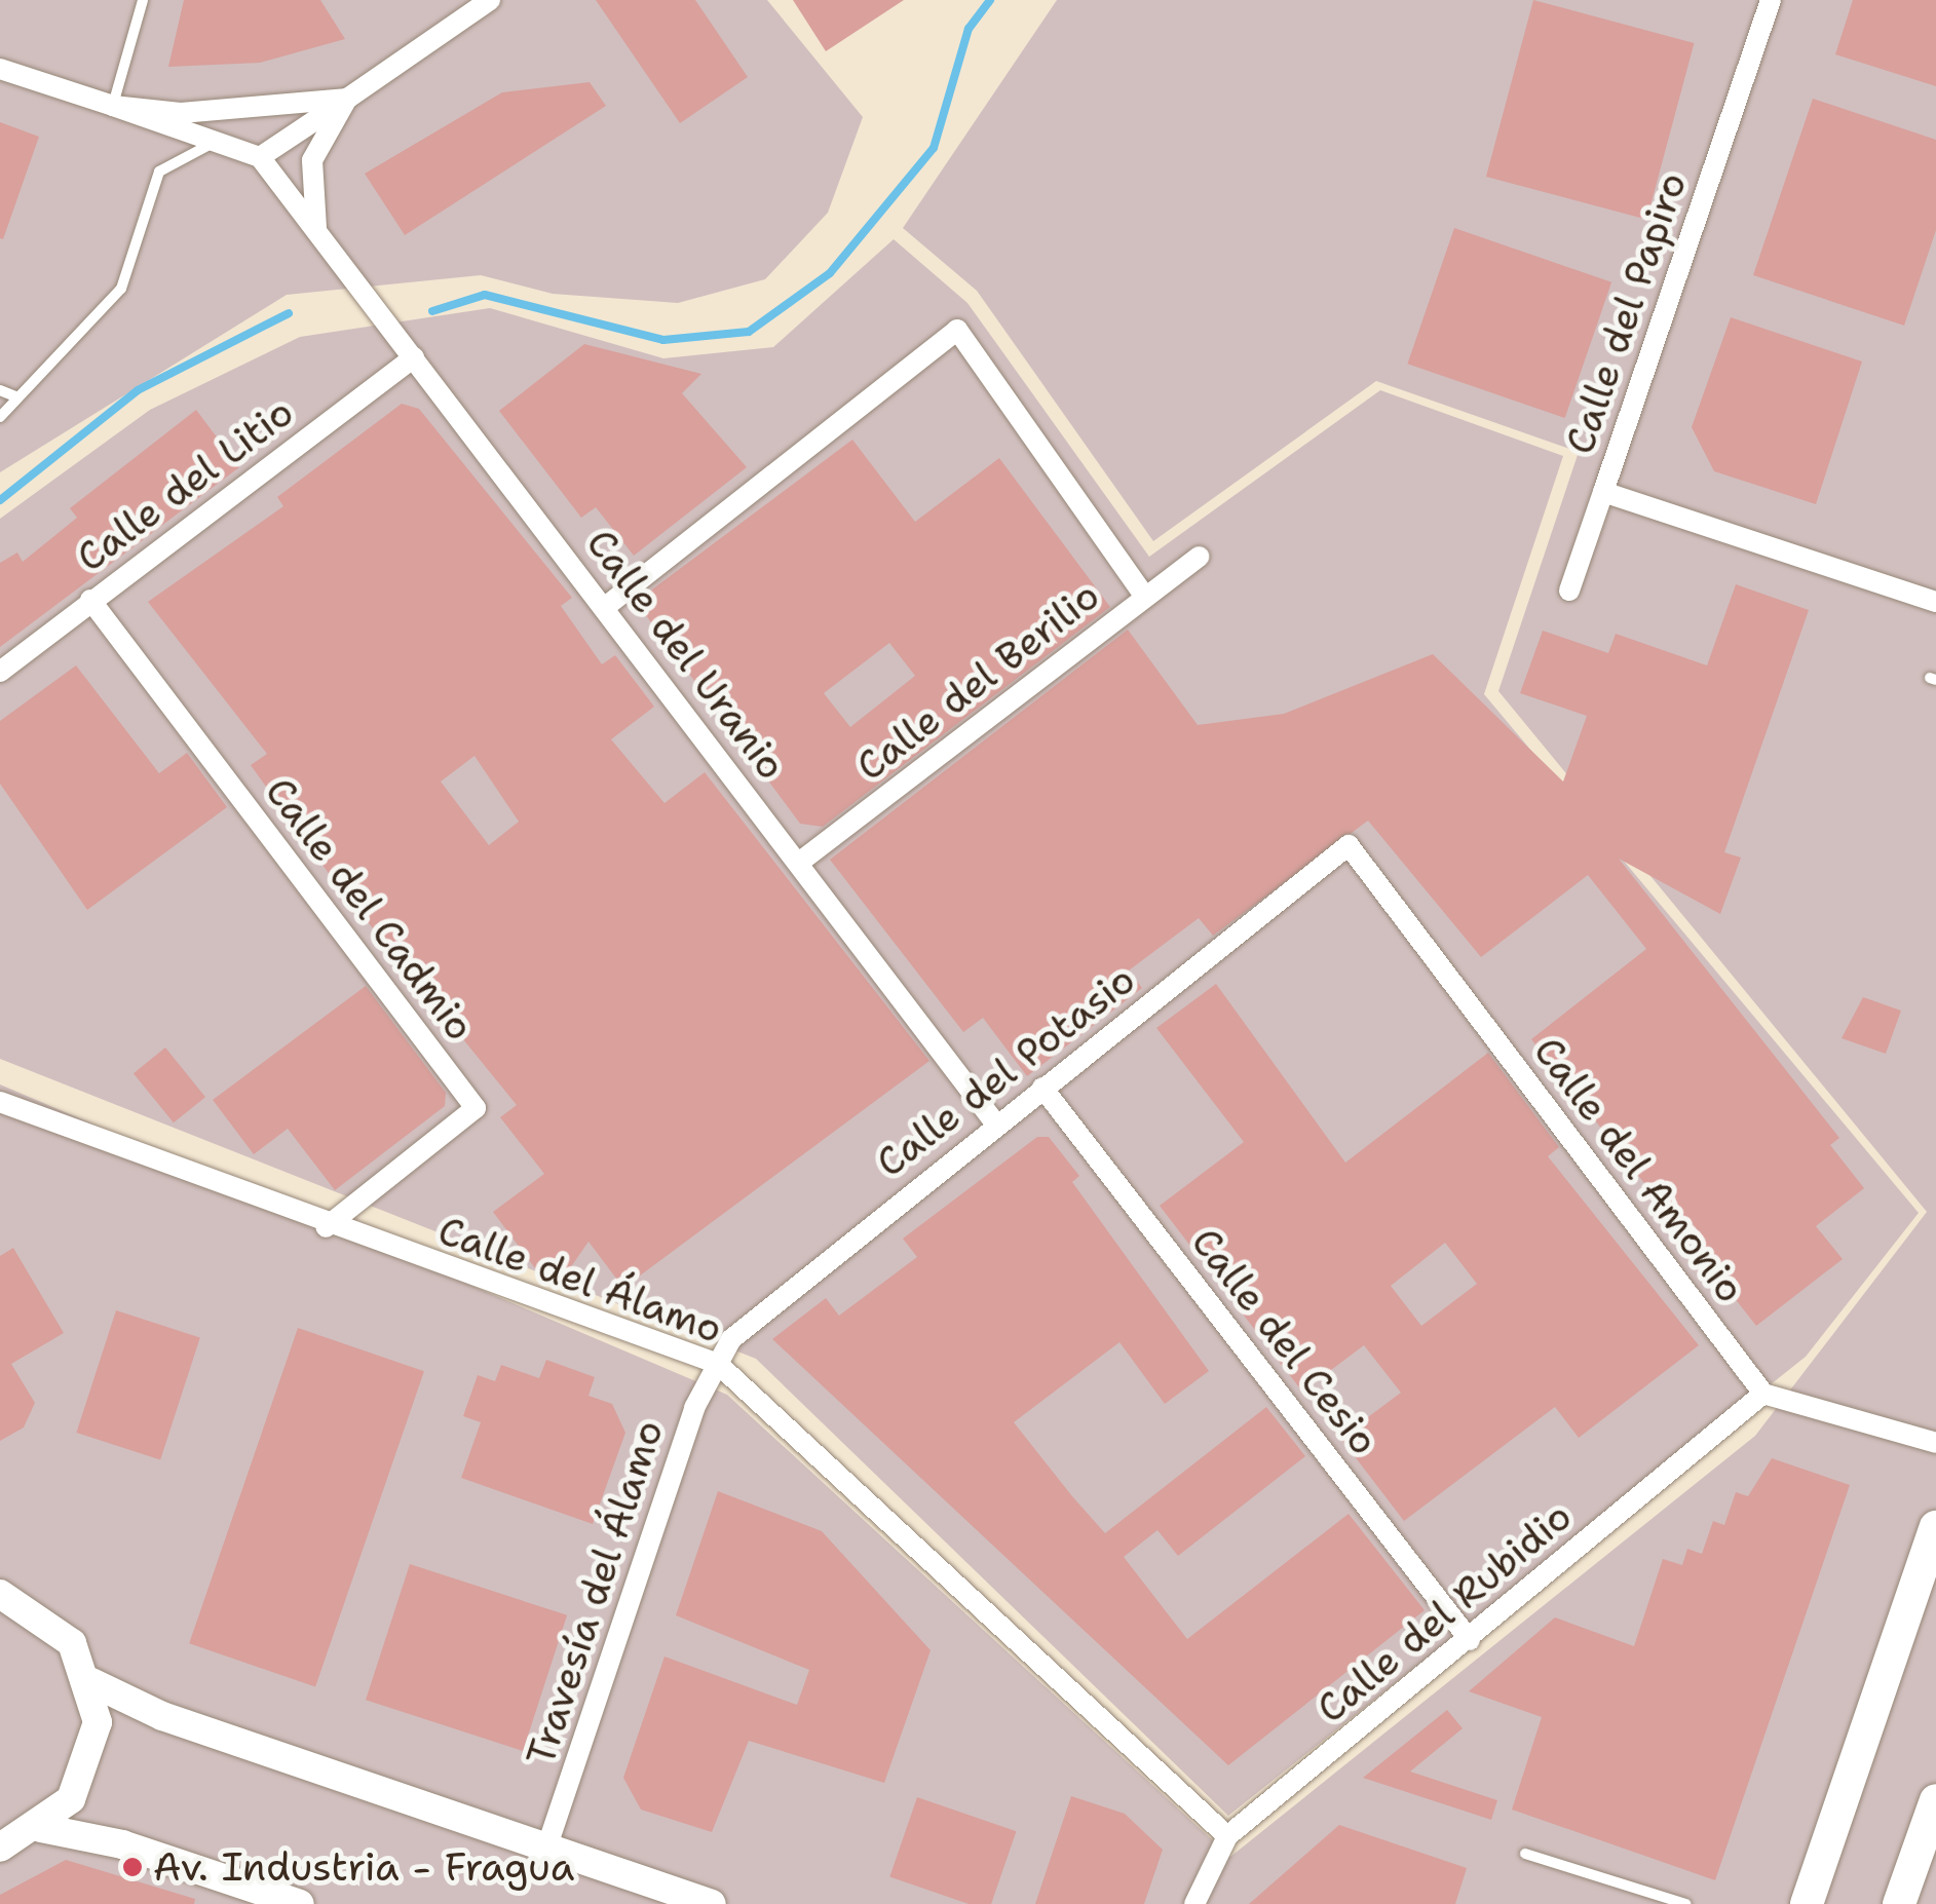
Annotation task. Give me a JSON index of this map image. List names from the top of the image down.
{
  "streets": {
    "street": [
      "Calle del Papiro",
      "Calle del Litio",
      "Calle del Uranio",
      "Calle del Berilio",
      "Calle del Cadmio",
      "Calle del Potasio",
      "Calle del Amonio",
      "Calle del Álamo",
      "Calle del Cesio",
      "Travesía del Álamo",
      "Calle del Rubidio"
    ]
  },
  "crossings": [
    ["Calle del Litio", "Calle del Uranio"],
    ["Calle del Litio", "Calle del Cadmio"],
    ["Calle del Uranio", "Calle del Berilio"],
    ["Calle del Uranio", "Calle del Potasio"],
    ["Calle del Cadmio", "Calle del Álamo"],
    ["Calle del Potasio", "Calle del Amonio"],
    ["Calle del Potasio", "Calle del Álamo"],
    ["Calle del Potasio", "Calle del Cesio"],
    ["Calle del Potasio", "Travesía del Álamo"],
    ["Calle del Amonio", "Calle del Rubidio"],
    ["Calle del Álamo", "Travesía del Álamo"],
    ["Calle del Álamo", "Calle del Rubidio"],
    ["Calle del Cesio", "Calle del Rubidio"]
  ],
  "places": ["Av. Industria - Fragua"]
}
